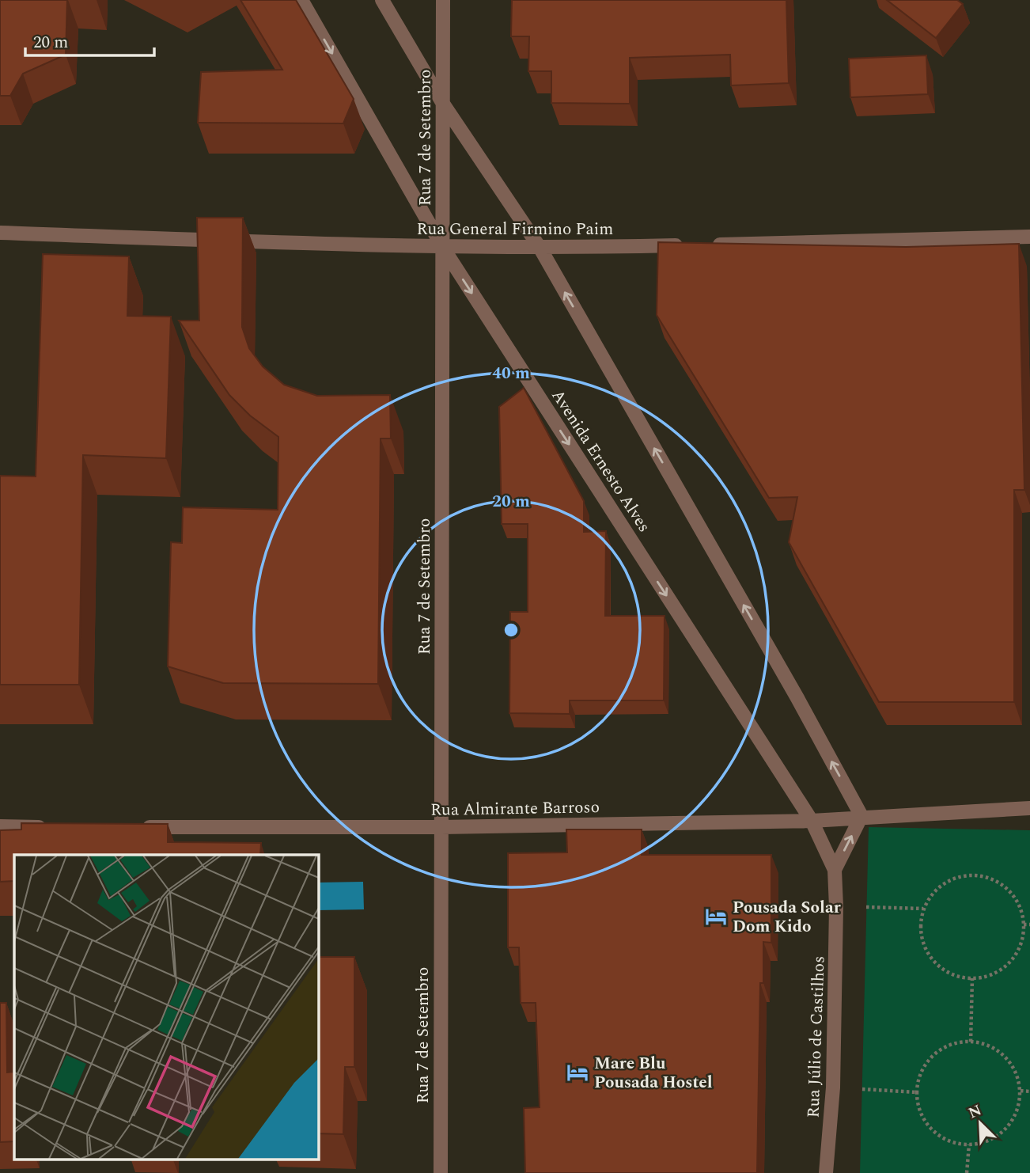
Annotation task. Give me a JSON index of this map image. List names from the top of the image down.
{
  "streets": {
    "street": [
      "Rua 7 de Setembro",
      "Rua General Firmino Paim",
      "Avenida Ernesto Alves",
      "Rua Almirante Barroso",
      "Rua Júlio de Castilhos"
    ]
  },
  "crossings": [
    ["Rua 7 de Setembro", "Rua General Firmino Paim"],
    ["Rua 7 de Setembro", "Avenida Ernesto Alves"],
    ["Rua 7 de Setembro", "Rua Almirante Barroso"],
    ["Rua General Firmino Paim", "Avenida Ernesto Alves"],
    ["Avenida Ernesto Alves", "Rua Almirante Barroso"],
    ["Avenida Ernesto Alves", "Rua Júlio de Castilhos"],
    ["Rua Almirante Barroso", "Rua Júlio de Castilhos"]
  ],
  "places": {
    "hotel": ["Pousada Solar Dom Kido", "Mare Blu Pousada Hostel"]
  },
  "scale_bar": "20 m",
  "north": "top left",
  "rings": ["40 m", "20 m"]
}
